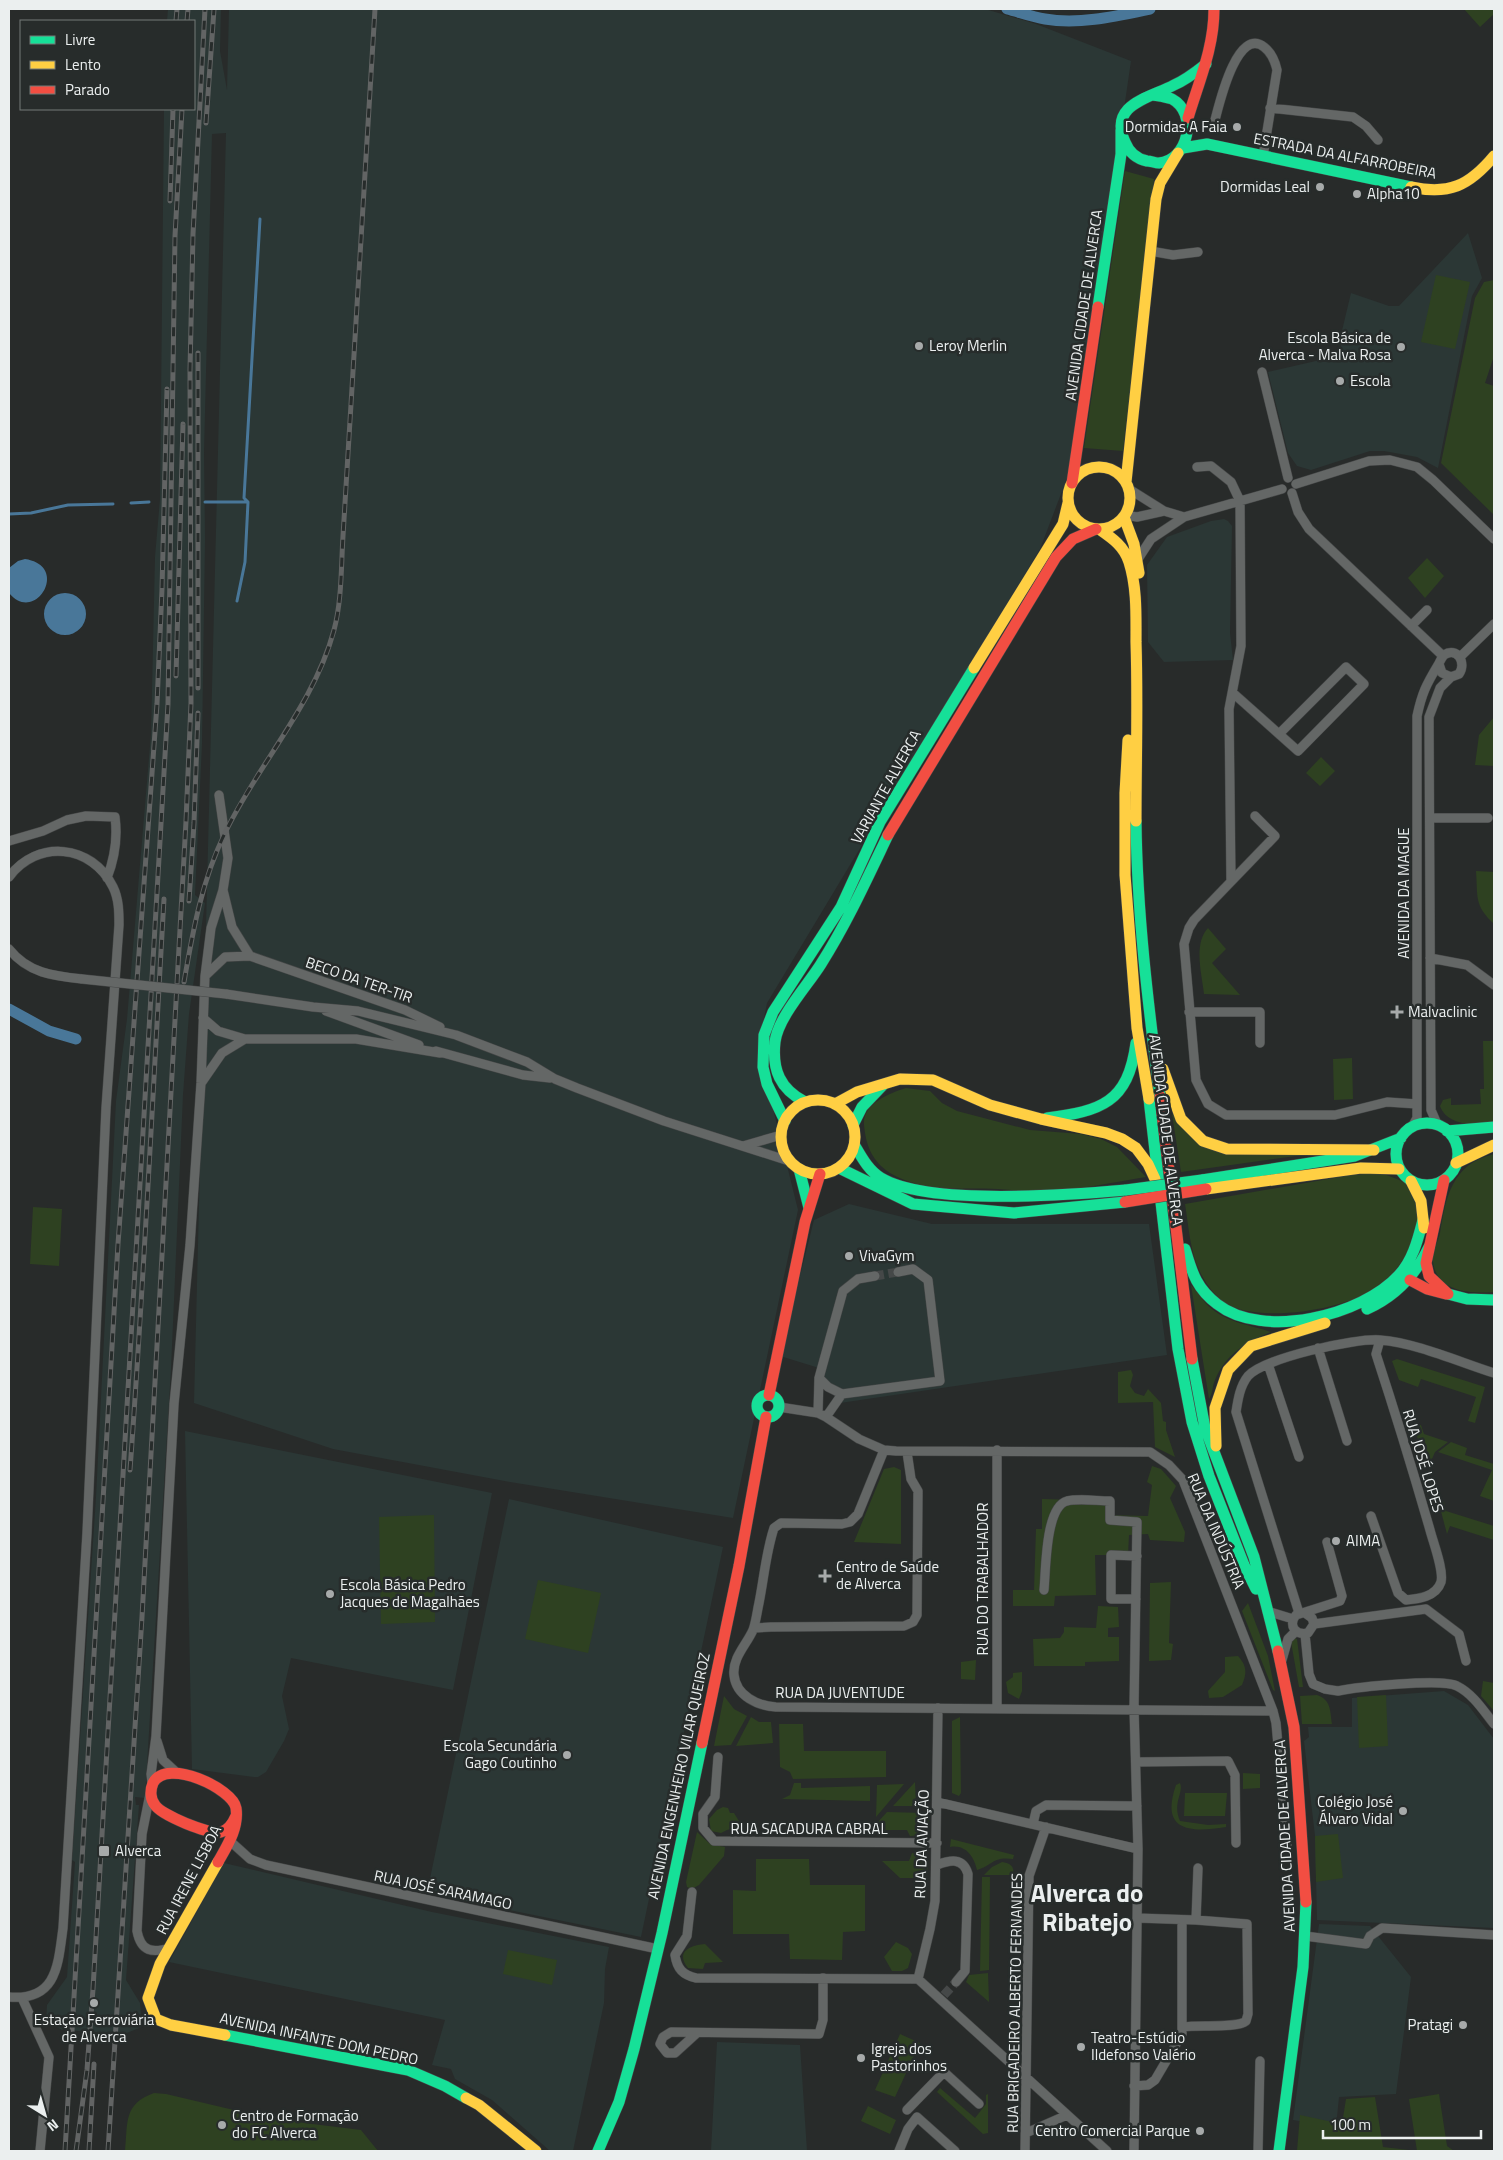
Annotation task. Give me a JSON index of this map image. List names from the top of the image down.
{
  "streets": {
    "main road": [
      "ESTRADA DA ALFARROBEIRA",
      "AVENIDA CIDADE DE ALVERCA",
      "VARIANTE ALVERCA",
      "AVENIDA ENGENHEIRO VILAR QUEIROZ",
      "RUA IRENE LISBOA",
      "AVENIDA INFANTE DOM PEDRO"
    ],
    "street": [
      "AVENIDA DA MAGUE",
      "BECO DA TER-TIR",
      "RUA JOSÉ LOPES",
      "RUA DA INDÚSTRIA",
      "RUA DO TRABALHADOR",
      "RUA DA JUVENTUDE",
      "RUA SACADURA CABRAL",
      "RUA DA AVIAÇÃO",
      "RUA JOSÉ SARAMAGO",
      "RUA BRIGADEIRO ALBERTO FERNANDES"
    ]
  },
  "crossings": [
    ["ESTRADA DA ALFARROBEIRA", "AVENIDA CIDADE DE ALVERCA"],
    ["AVENIDA CIDADE DE ALVERCA", "VARIANTE ALVERCA"],
    ["VARIANTE ALVERCA", "AVENIDA ENGENHEIRO VILAR QUEIROZ"],
    ["RUA DA INDÚSTRIA", "RUA DO TRABALHADOR"],
    ["RUA DA INDÚSTRIA", "RUA DA JUVENTUDE"],
    ["RUA DA INDÚSTRIA", "AVENIDA ENGENHEIRO VILAR QUEIROZ"],
    ["RUA DO TRABALHADOR", "RUA DA JUVENTUDE"],
    ["RUA DA JUVENTUDE", "RUA DA AVIAÇÃO"],
    ["AVENIDA ENGENHEIRO VILAR QUEIROZ", "RUA JOSÉ SARAMAGO"],
    ["RUA SACADURA CABRAL", "RUA DA AVIAÇÃO"],
    ["RUA IRENE LISBOA", "RUA JOSÉ SARAMAGO"],
    ["RUA IRENE LISBOA", "AVENIDA INFANTE DOM PEDRO"]
  ],
  "districts": ["Alverca do Ribatejo"],
  "places": {
    "other": [
      "Dormidas A Faia",
      "Dormidas Leal",
      "Alpha10",
      "Leroy Merlin",
      "Escola Básica de Alverca - Malva Rosa",
      "Escola",
      "VivaGym",
      "AIMA",
      "Escola Básica Pedro Jacques de Magalhães",
      "Escola Secundária Gago Coutinho",
      "Colégio José Álvaro Vidal",
      "Estação Ferroviária de Alverca",
      "Pratagi",
      "Teatro-Estúdio Ildefonso Valério",
      "Igreja dos Pastorinhos",
      "Centro de Formação do FC Alverca",
      "Centro Comercial Parque"
    ],
    "health": ["Malvaclinic", "Centro de Saúde de Alverca"],
    "transit": ["Alverca"]
  },
  "legend": ["Livre", "Lento", "Parado"],
  "scale_bar": "100 m",
  "north": "bottom right"
}
